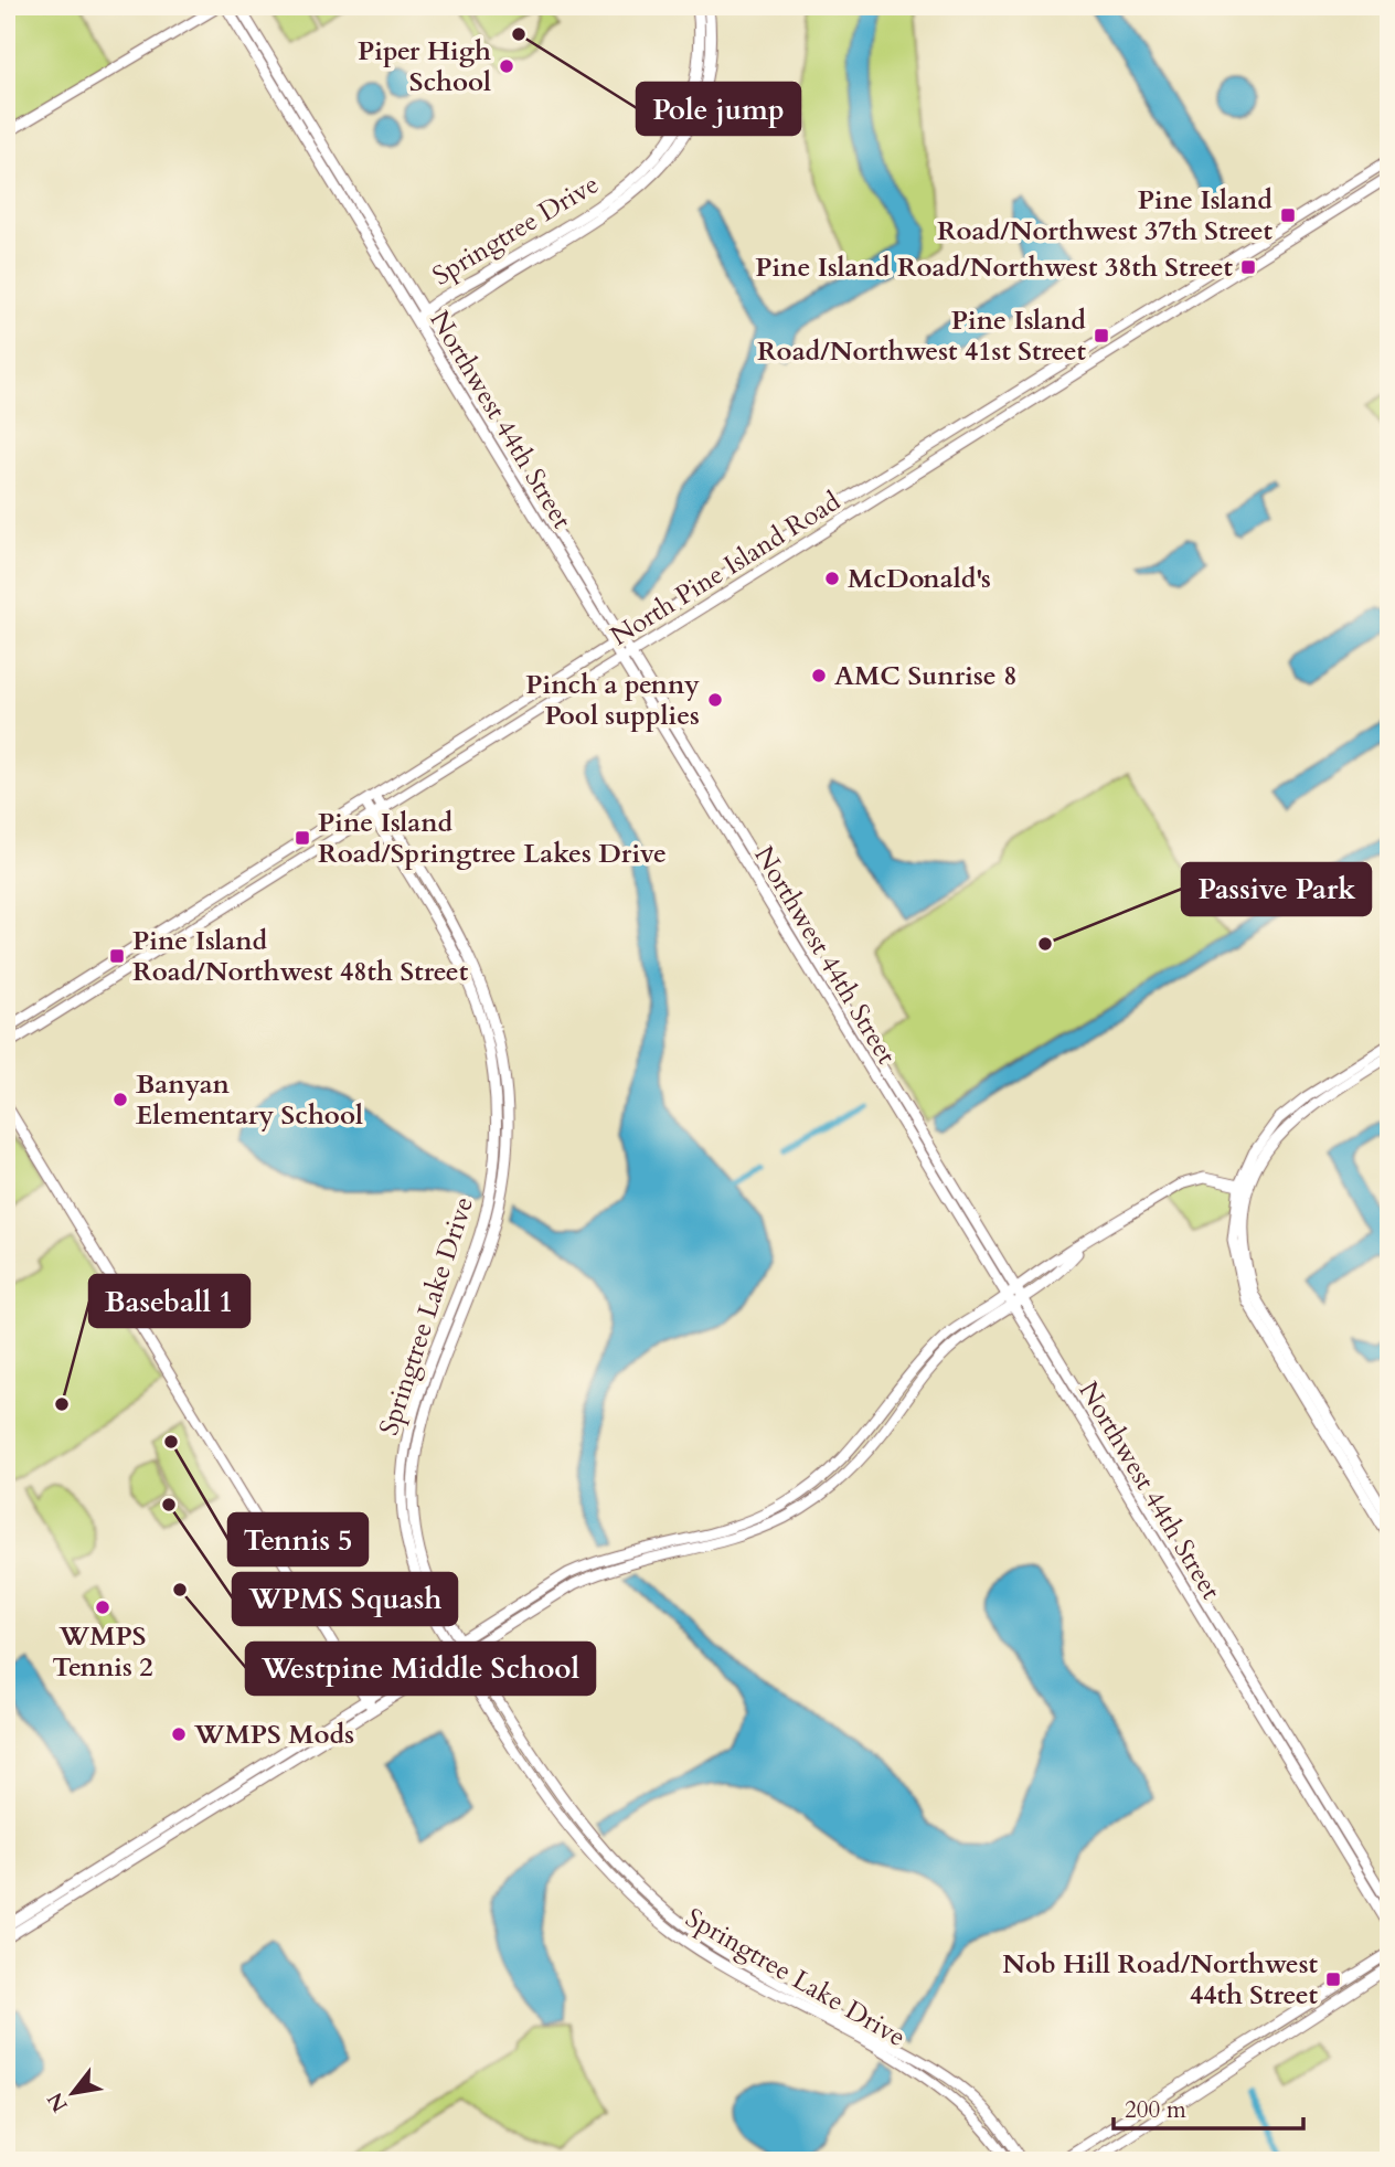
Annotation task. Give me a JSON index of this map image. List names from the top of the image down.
{
  "streets": {
    "street": [
      "Springtree Drive",
      "Northwest 44th Street",
      "North Pine Island Road",
      "Springtree Lake Drive"
    ]
  },
  "crossings": [
    ["Springtree Drive", "Northwest 44th Street"],
    ["Northwest 44th Street", "North Pine Island Road"],
    ["North Pine Island Road", "Springtree Lake Drive"]
  ],
  "places": {
    "other": [
      "Pole jump",
      "Piper High School",
      "McDonald's",
      "AMC Sunrise 8",
      "Pinch a penny Pool supplies",
      "Passive Park",
      "Banyan Elementary School",
      "Baseball 1",
      "Tennis 5",
      "WPMS Squash",
      "Westpine Middle School",
      "WMPS Tennis 2",
      "WMPS Mods"
    ],
    "transit": [
      "Pine Island Road/Northwest 37th Street",
      "Pine Island Road/Northwest 38th Street",
      "Pine Island Road/Northwest 41st Street",
      "Pine Island Road/Springtree Lakes Drive",
      "Pine Island Road/Northwest 48th Street",
      "Nob Hill Road/Northwest 44th Street"
    ]
  },
  "scale_bar": "200 m",
  "north": "bottom left"
}
